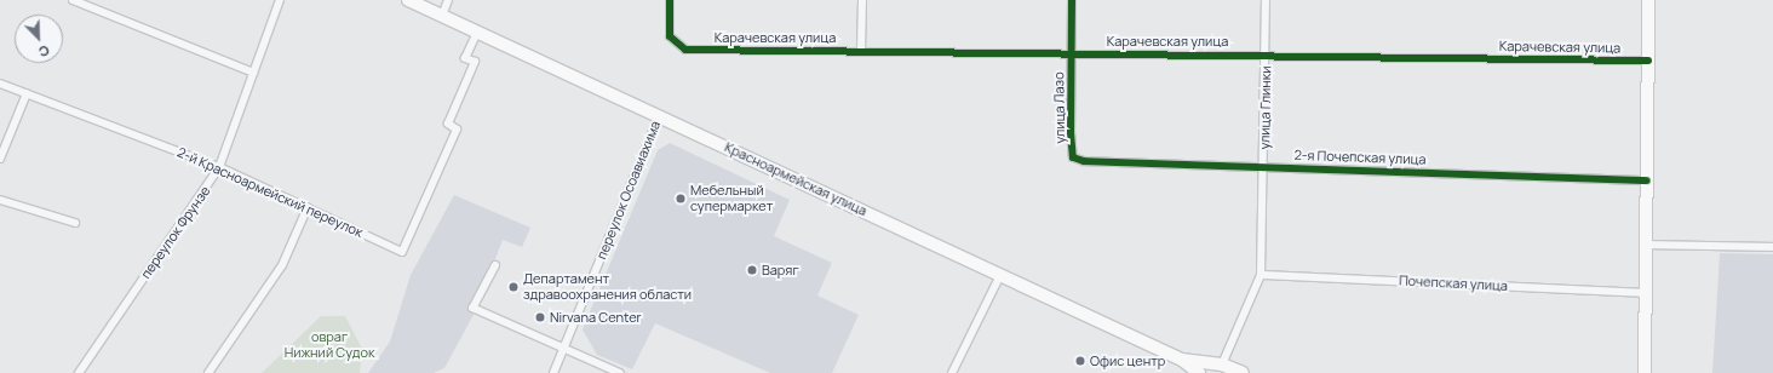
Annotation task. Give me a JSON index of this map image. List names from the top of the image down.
{
  "streets": {
    "main road": ["Красноармейская улица"],
    "street": [
      "Карачевская улица",
      "улица Лазо",
      "улица Глинки",
      "2-я Почепская улица",
      "переулок Осоавиахима",
      "2-й Красноармейский переулок",
      "переулок Фрунзе",
      "Почепская улица"
    ]
  },
  "crossings": [
    ["Карачевская улица", "улица Лазо"],
    ["Карачевская улица", "улица Глинки"],
    ["улица Лазо", "2-я Почепская улица"],
    ["улица Глинки", "2-я Почепская улица"],
    ["улица Глинки", "Почепская улица"],
    ["Красноармейская улица", "переулок Осоавиахима"],
    ["Красноармейская улица", "2-й Красноармейский переулок"],
    ["2-й Красноармейский переулок", "переулок Фрунзе"]
  ],
  "parks": ["овраг Нижний Судок"],
  "places": [
    "Мебельный супермаркет",
    "Варяг",
    "Департамент здравоохранения области",
    "Nirvana Center",
    "Офис центр"
  ],
  "north": "bottom right"
}
